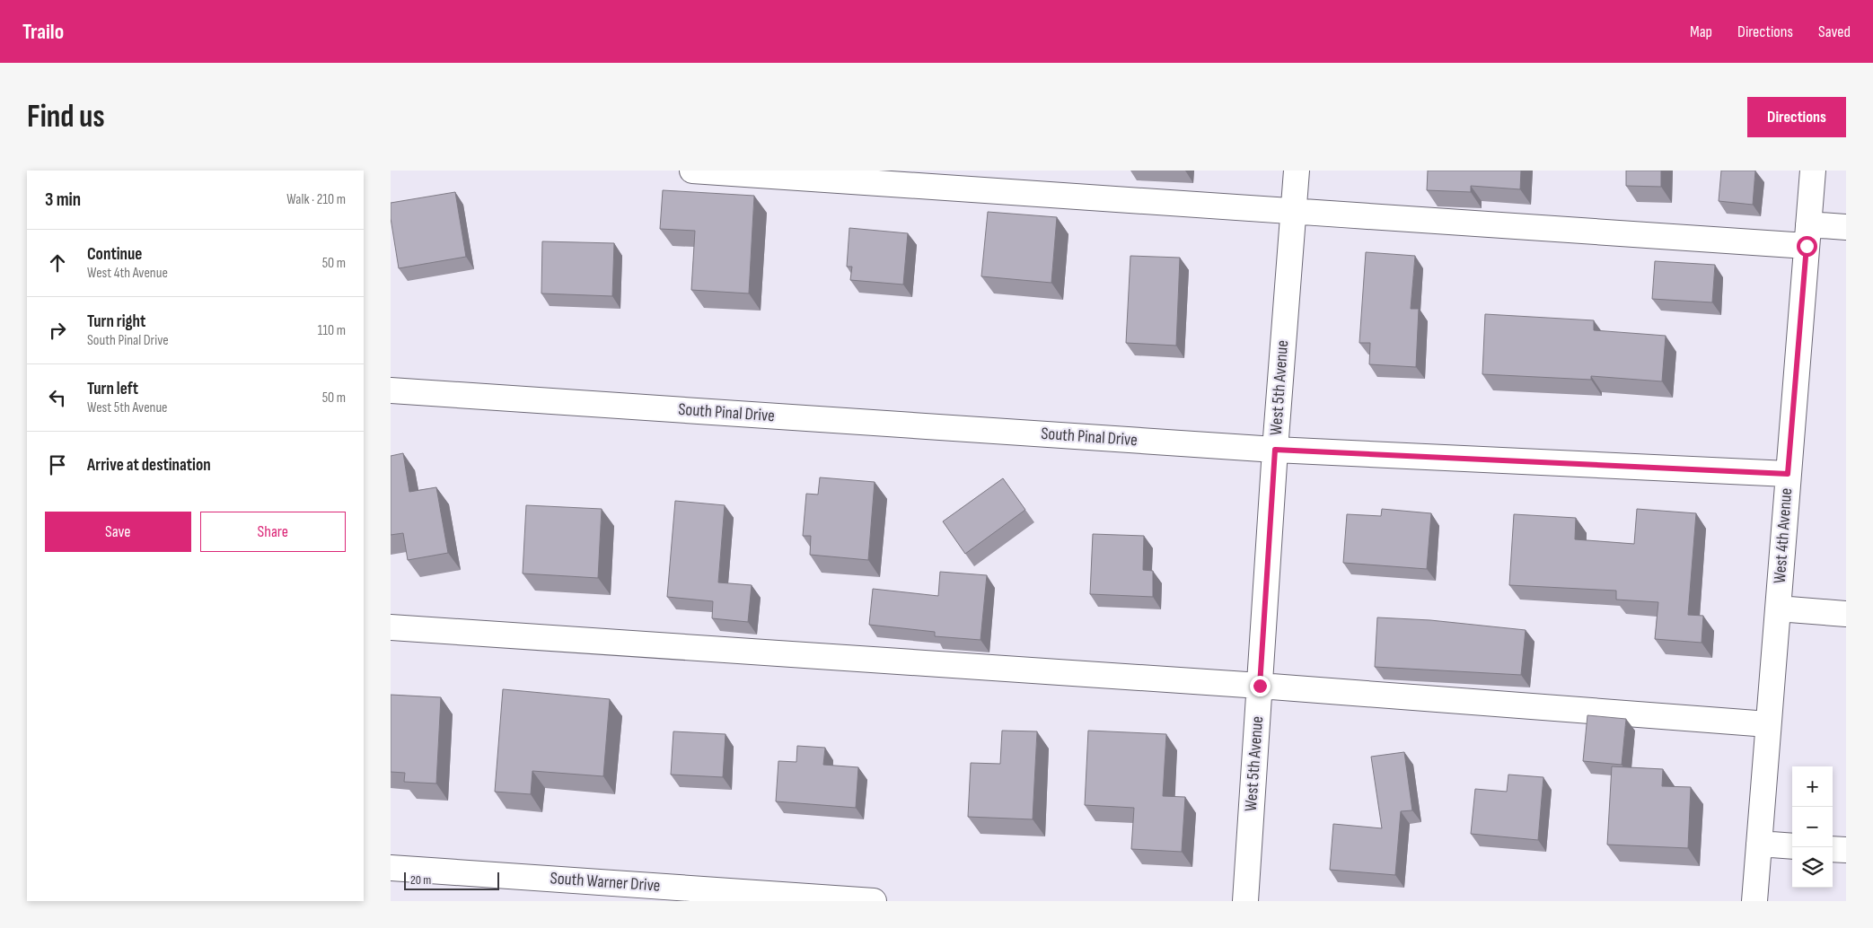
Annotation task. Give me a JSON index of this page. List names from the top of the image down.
{
  "streets": {
    "street": [
      "West 5th Avenue",
      "South Pinal Drive",
      "West 4th Avenue",
      "South Warner Drive"
    ]
  },
  "crossings": [
    ["West 5th Avenue", "South Pinal Drive"],
    ["South Pinal Drive", "West 4th Avenue"]
  ],
  "scale_bar": "20 m",
  "page": {
    "header": "Trailo",
    "nav": ["Map", "Directions", "Saved"],
    "buttons": [
      "Directions",
      ["Save", "Share"]
    ],
    "title": "Find us",
    "heading": ["3 min", "Walk · 210 m"],
    "list": [
      ["Continue", "West 4th Avenue", "50 m"],
      ["Turn right", "South Pinal Drive", "110 m"],
      ["Turn left", "West 5th Avenue", "50 m"],
      "Arrive at destination"
    ],
    "map_buttons": ["+", "−"],
    "scale": "20 m"
  }
}
